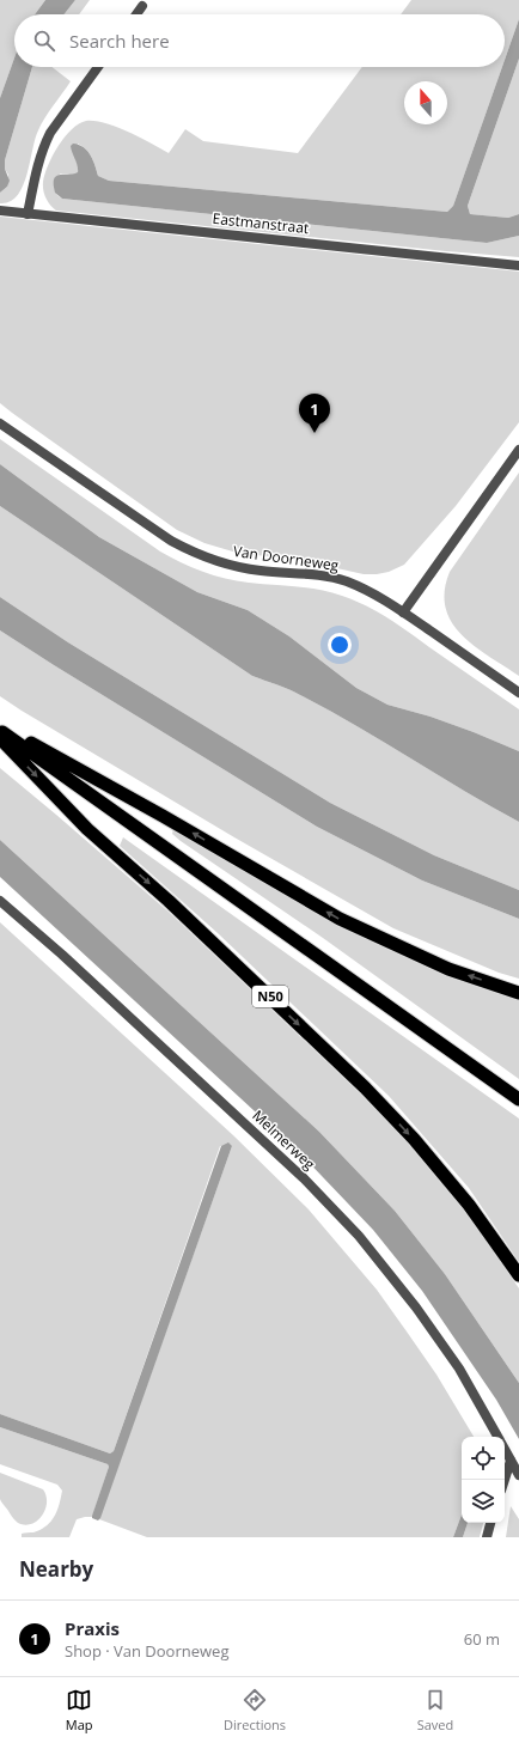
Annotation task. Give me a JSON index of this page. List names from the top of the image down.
{
  "streets": {
    "highway": ["N50"],
    "street": ["Eastmanstraat", "Van Doorneweg", "Melmerweg"]
  },
  "north": "top",
  "page": {
    "search": "Search here",
    "pins": "1",
    "heading": "Nearby",
    "list": [
      {
        "mark": "1",
        "name": "Praxis",
        "note": "Shop · Van Doorneweg",
        "value": "60 m"
      }
    ],
    "nav": ["Map", "Directions", "Saved"]
  }
}
